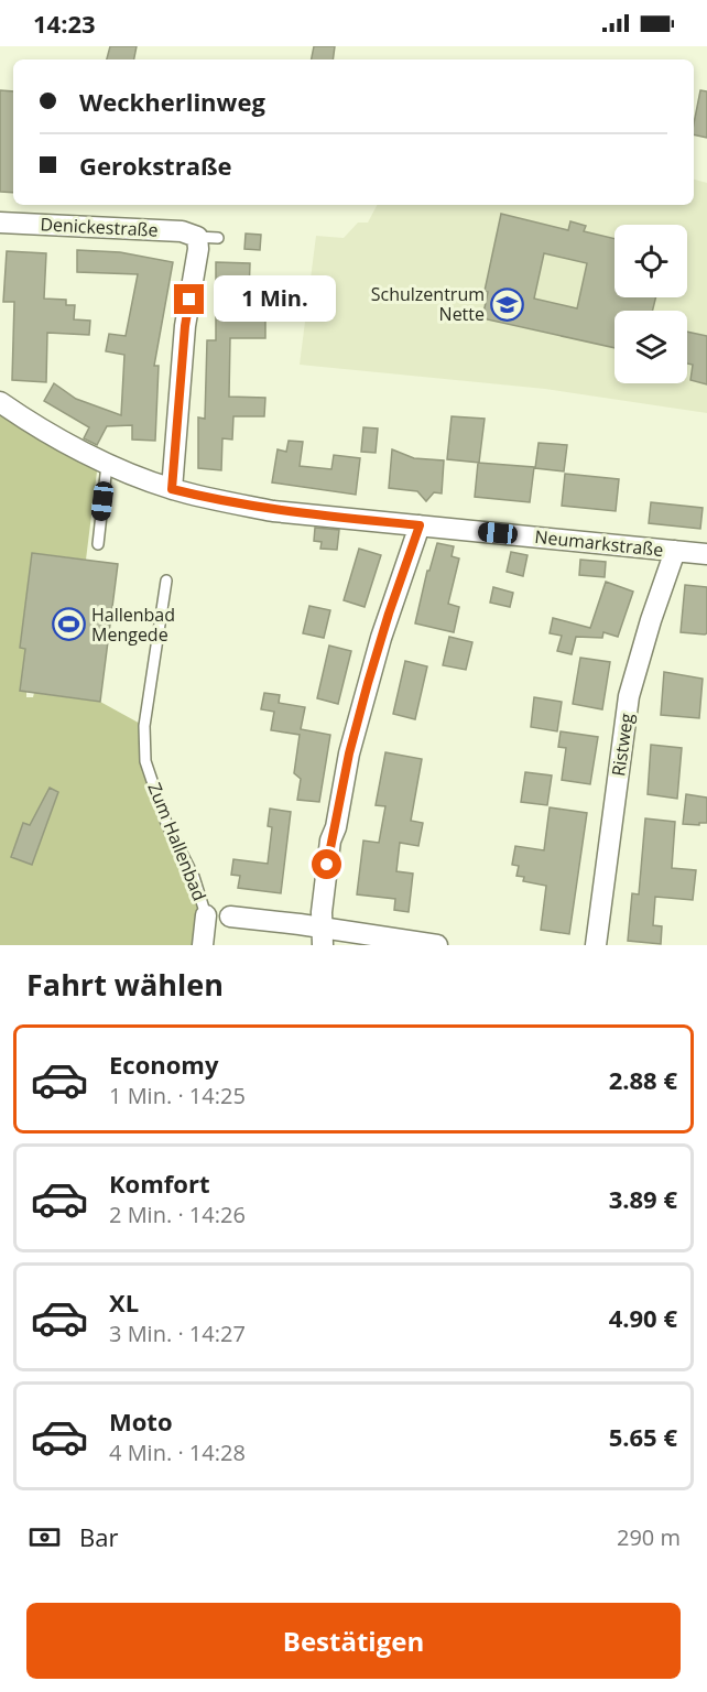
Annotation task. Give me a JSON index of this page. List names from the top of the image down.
{
  "streets": {
    "street": [
      "Denickestraße",
      "Neumarkstraße",
      "Ristweg",
      "Zum Hallenbad"
    ]
  },
  "crossings": [
    ["Neumarkstraße", "Ristweg"]
  ],
  "places": {
    "school or university": ["Schulzentrum Nette"],
    "sports": ["Hallenbad Mengede"]
  },
  "page": {
    "status": "14:23",
    "banner": ["Weckherlinweg", "Gerokstraße"],
    "bubble": "1 Min.",
    "heading": "Fahrt wählen",
    "list": [
      {
        "name": "Economy",
        "note": "1 Min. · 14:25",
        "value": "2.88 €"
      },
      {
        "name": "Komfort",
        "note": "2 Min. · 14:26",
        "value": "3.89 €"
      },
      {
        "name": "XL",
        "note": "3 Min. · 14:27",
        "value": "4.90 €"
      },
      {
        "name": "Moto",
        "note": "4 Min. · 14:28",
        "value": "5.65 €"
      }
    ],
    "pay": ["Bar", "290 m"],
    "buttons": "Bestätigen"
  }
}
